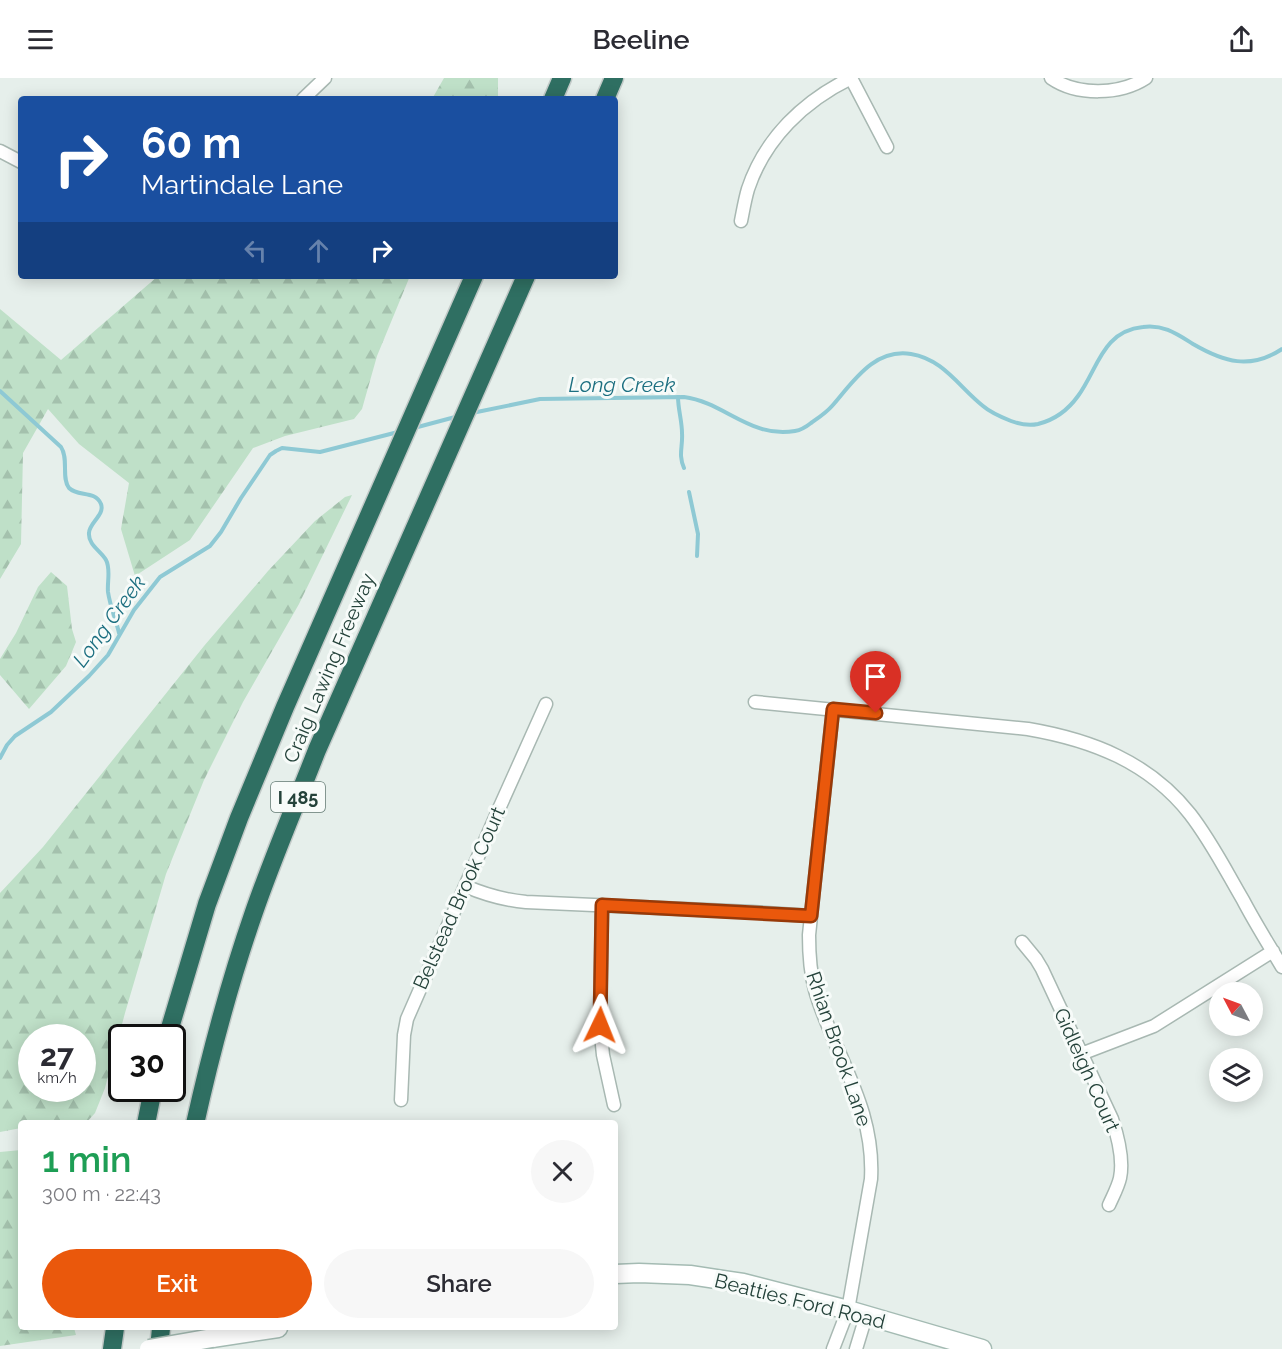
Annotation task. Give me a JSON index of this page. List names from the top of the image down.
{
  "streets": {
    "highway": ["Craig Lawing Freeway", "I 485"],
    "main road": ["Beatties Ford Road"],
    "street": ["Belstead Brook Court", "Rhian Brook Lane", "Gidleigh Court"]
  },
  "crossings": [
    ["Rhian Brook Lane", "Beatties Ford Road"]
  ],
  "water": ["Long Creek"],
  "north": "top left",
  "page": {
    "header": "Beeline",
    "turn": ["60 m", "Martindale Lane"],
    "speed": "27 km/h",
    "limit": "30",
    "heading": ["1 min", "300 m · 22:43"],
    "buttons": ["Exit", "Share"]
  }
}
